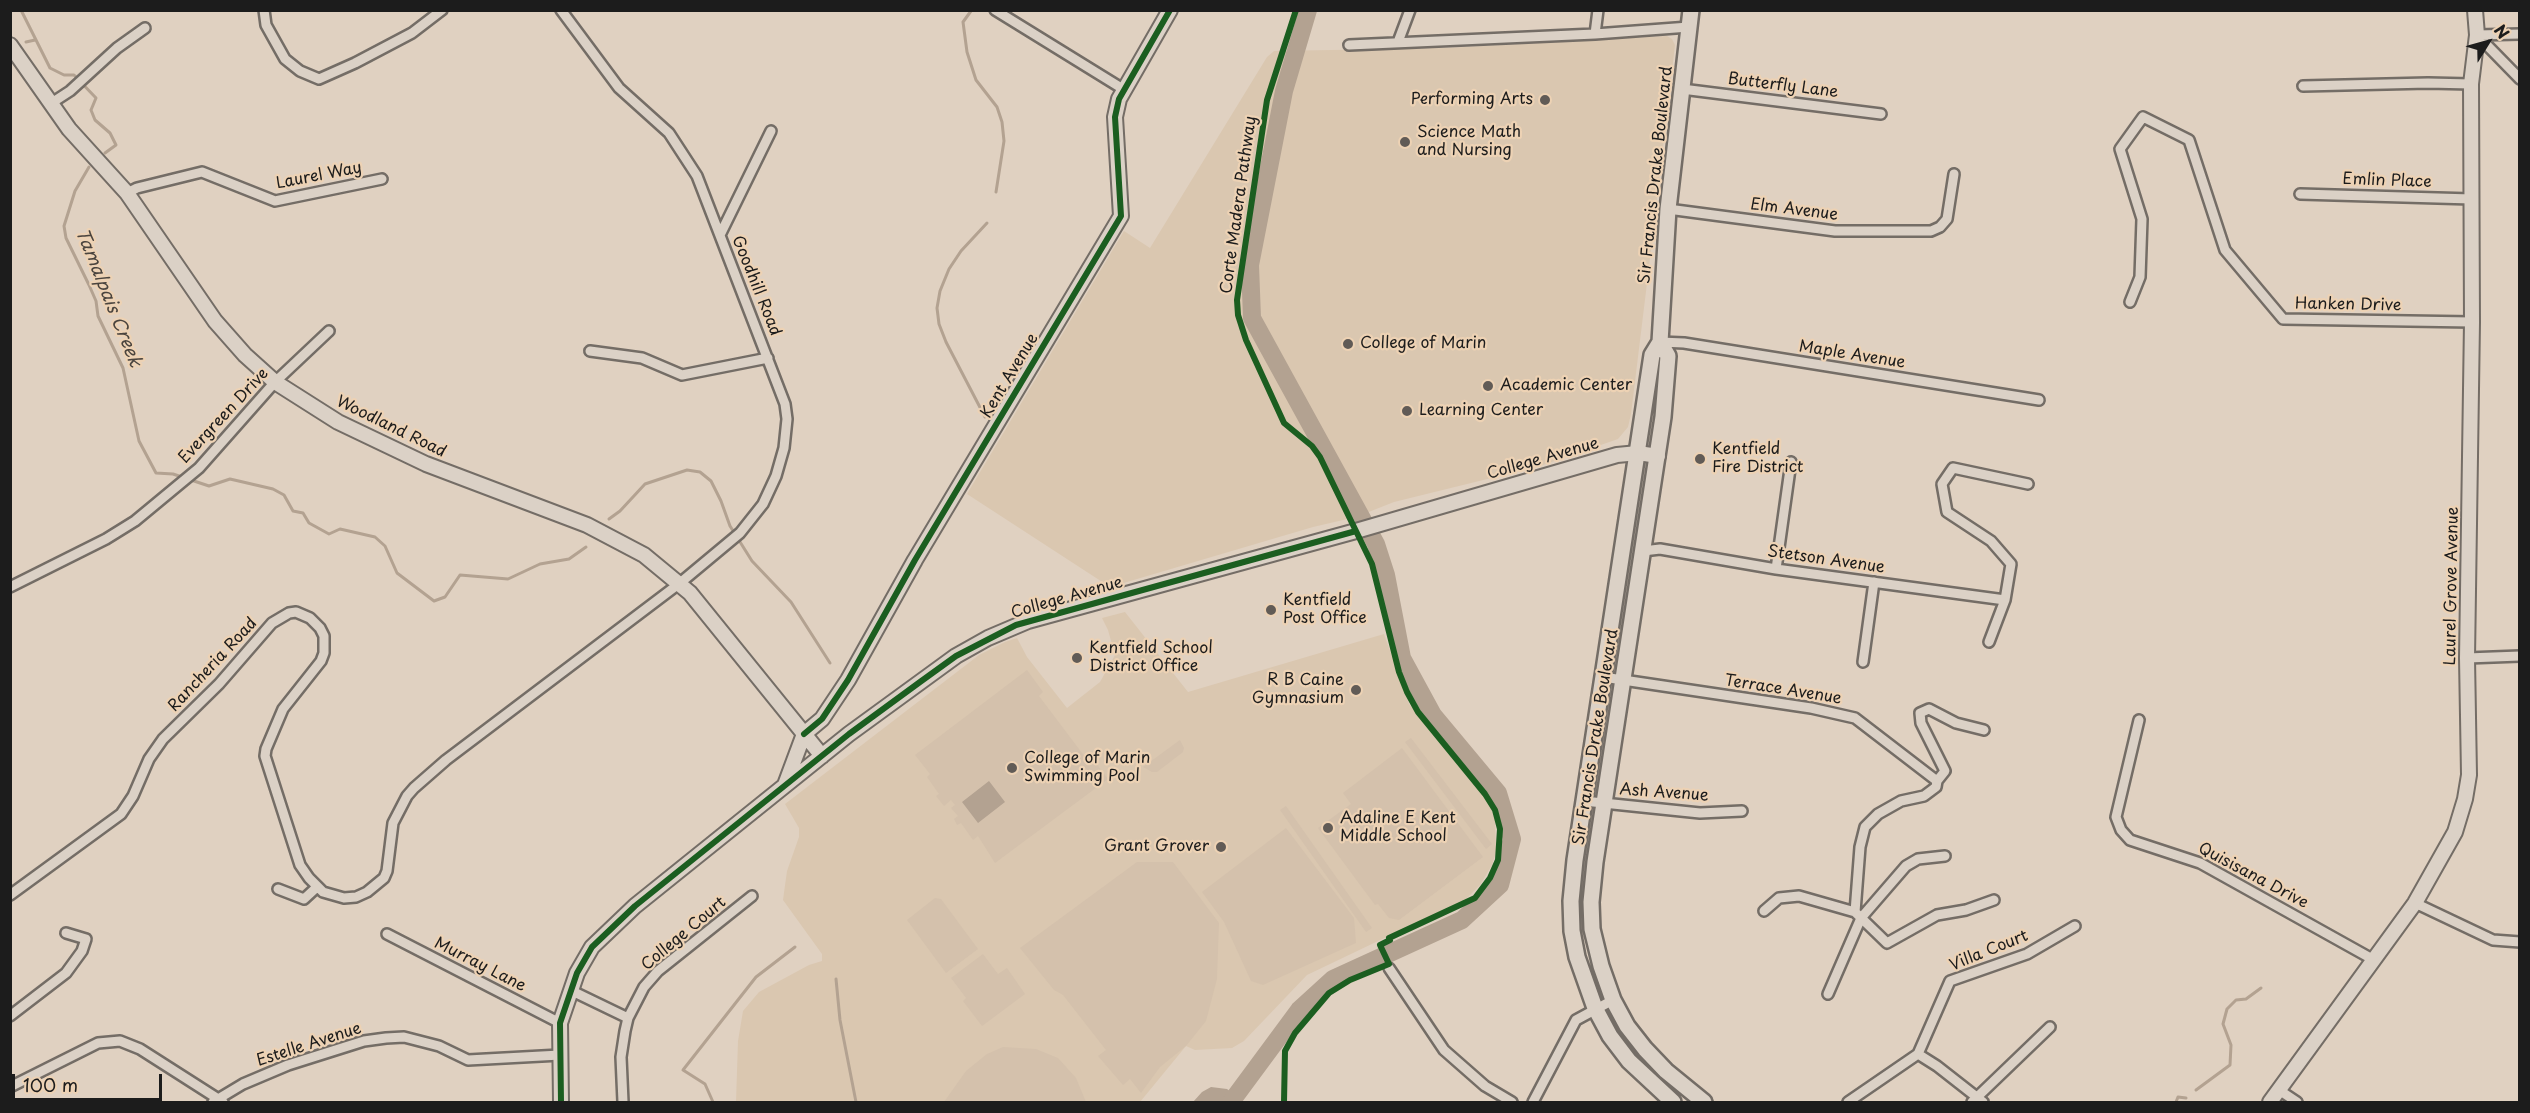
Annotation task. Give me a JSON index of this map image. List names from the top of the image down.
{
  "streets": {
    "main road": ["Sir Francis Drake Boulevard"],
    "street": [
      "Butterfly Lane",
      "Laurel Way",
      "Emlin Place",
      "Elm Avenue",
      "Goodhill Road",
      "Hanken Drive",
      "Maple Avenue",
      "Kent Avenue",
      "Evergreen Drive",
      "Woodland Road",
      "College Avenue",
      "Stetson Avenue",
      "Laurel Grove Avenue",
      "Rancheria Road",
      "Terrace Avenue",
      "Ash Avenue",
      "Quisisana Drive",
      "College Court",
      "Villa Court",
      "Murray Lane",
      "Estelle Avenue"
    ],
    "cycle path": ["Corte Madera Pathway"]
  },
  "crossings": [
    ["Butterfly Lane", "Sir Francis Drake Boulevard"],
    ["Sir Francis Drake Boulevard", "Elm Avenue"],
    ["Sir Francis Drake Boulevard", "Maple Avenue"],
    ["Sir Francis Drake Boulevard", "College Avenue"],
    ["Sir Francis Drake Boulevard", "Stetson Avenue"],
    ["Sir Francis Drake Boulevard", "Terrace Avenue"],
    ["Sir Francis Drake Boulevard", "Ash Avenue"],
    ["Laurel Way", "Woodland Road"],
    ["Emlin Place", "Laurel Grove Avenue"],
    ["Goodhill Road", "Woodland Road"],
    ["Hanken Drive", "Laurel Grove Avenue"],
    ["Kent Avenue", "Woodland Road"],
    ["Evergreen Drive", "Woodland Road"],
    ["Woodland Road", "College Avenue"],
    ["College Avenue", "Murray Lane"],
    ["College Avenue", "Estelle Avenue"],
    ["Laurel Grove Avenue", "Quisisana Drive"]
  ],
  "water": ["Tamalpais Creek"],
  "places": [
    "Performing Arts",
    "Science Math and Nursing",
    "College of Marin",
    "Academic Center",
    "Learning Center",
    "Kentfield Fire District",
    "Kentfield Post Office",
    "Kentfield School District Office",
    "R B Caine Gymnasium",
    "College of Marin Swimming Pool",
    "Adaline E Kent Middle School",
    "Grant Grover"
  ],
  "scale_bar": "100 m",
  "north": "top right"
}
